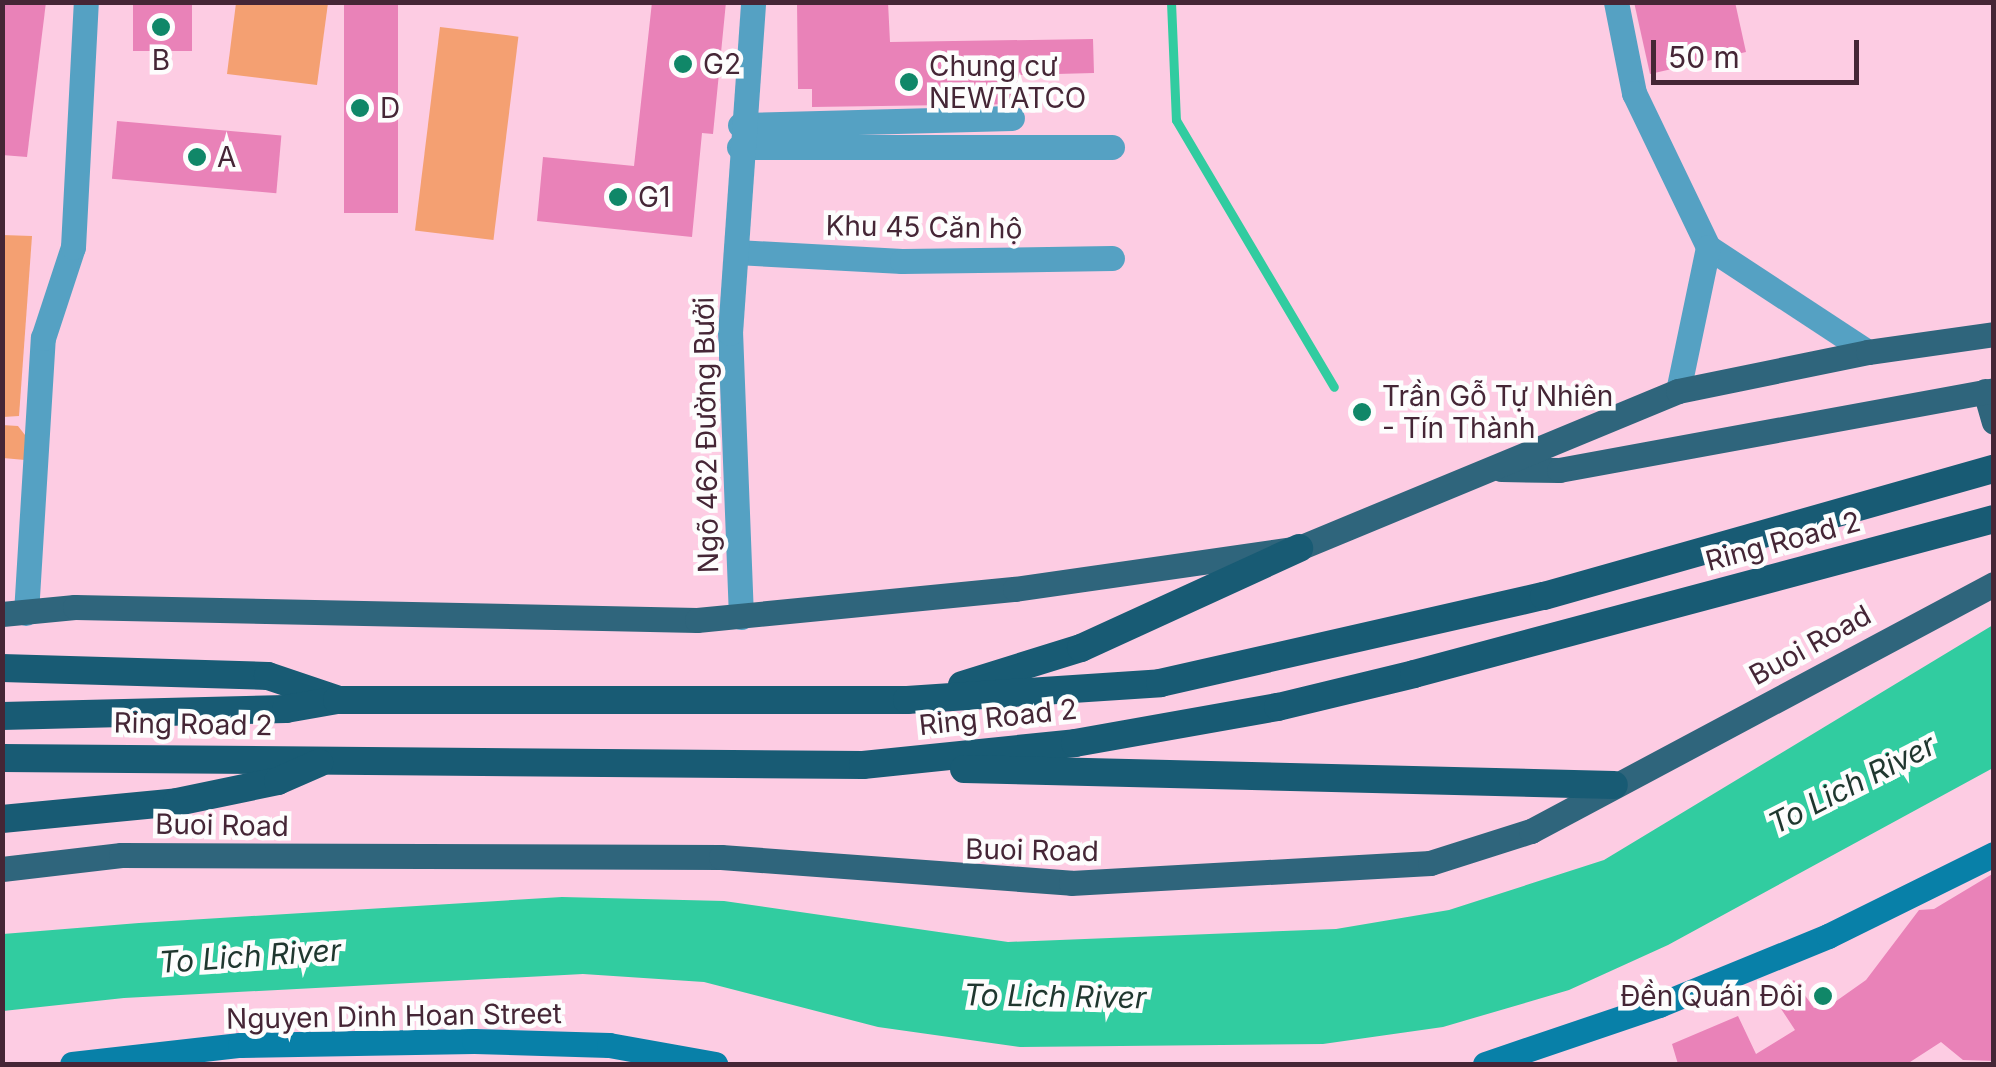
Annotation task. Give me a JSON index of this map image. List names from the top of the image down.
{
  "streets": {
    "highway": ["Ring Road 2"],
    "main road": ["Buoi Road", "Nguyen Dinh Hoan Street"],
    "street": ["Khu 45 Căn hộ", "Ngõ 462 Đường Bưởi"]
  },
  "crossings": [
    ["Khu 45 Căn hộ", "Ngõ 462 Đường Bưởi"]
  ],
  "water": ["To Lich River"],
  "places": [
    "B",
    "G2",
    "Chung cư NEWTATCO",
    "D",
    "A",
    "G1",
    "Trần Gỗ Tự Nhiên - Tín Thành",
    "Đền Quán Đôi"
  ],
  "scale_bar": "50 m"
}
